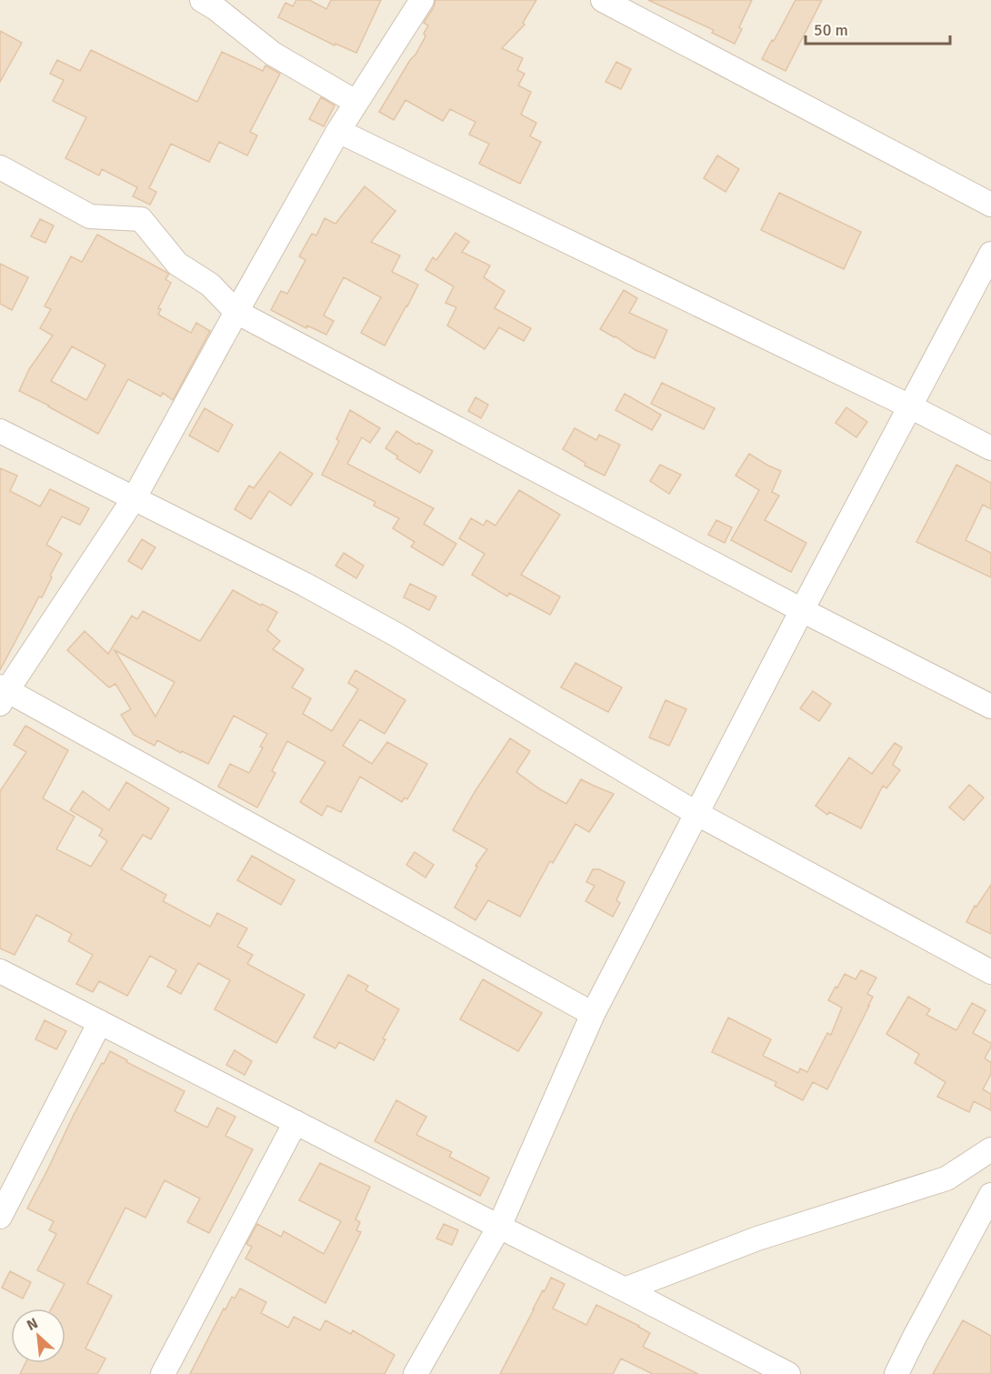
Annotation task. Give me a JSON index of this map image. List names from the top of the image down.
{
  "scale_bar": "50 m",
  "north": "top left"
}
